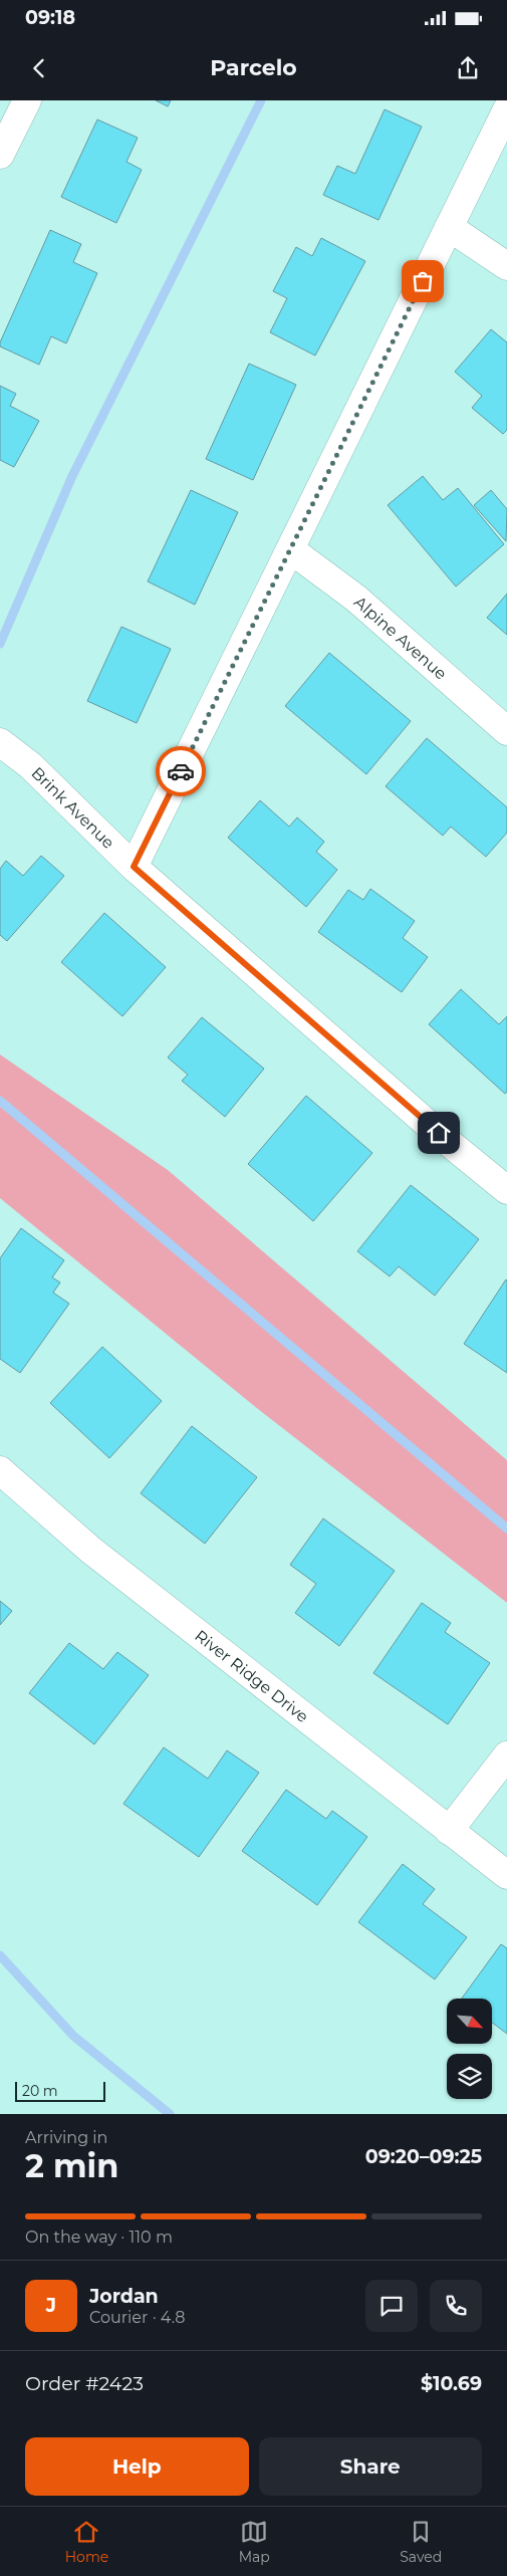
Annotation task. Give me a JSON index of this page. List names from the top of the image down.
{
  "streets": {
    "street": ["Alpine Avenue", "Brink Avenue", "River Ridge Drive"]
  },
  "scale_bar": "20 m",
  "north": "bottom right",
  "page": {
    "status": "09:18",
    "header": "Parcelo",
    "scale": "20 m",
    "heading": ["2 min", "Arriving in", "09:20–09:25"],
    "panel": [
      "Jordan",
      "Courier · 4.8",
      "Order #2423",
      "$10.69"
    ],
    "bar": "On the way · 110 m",
    "round": "J",
    "buttons": ["Help", "Share"],
    "tabs": ["Home", "Map", "Saved"]
  }
}
